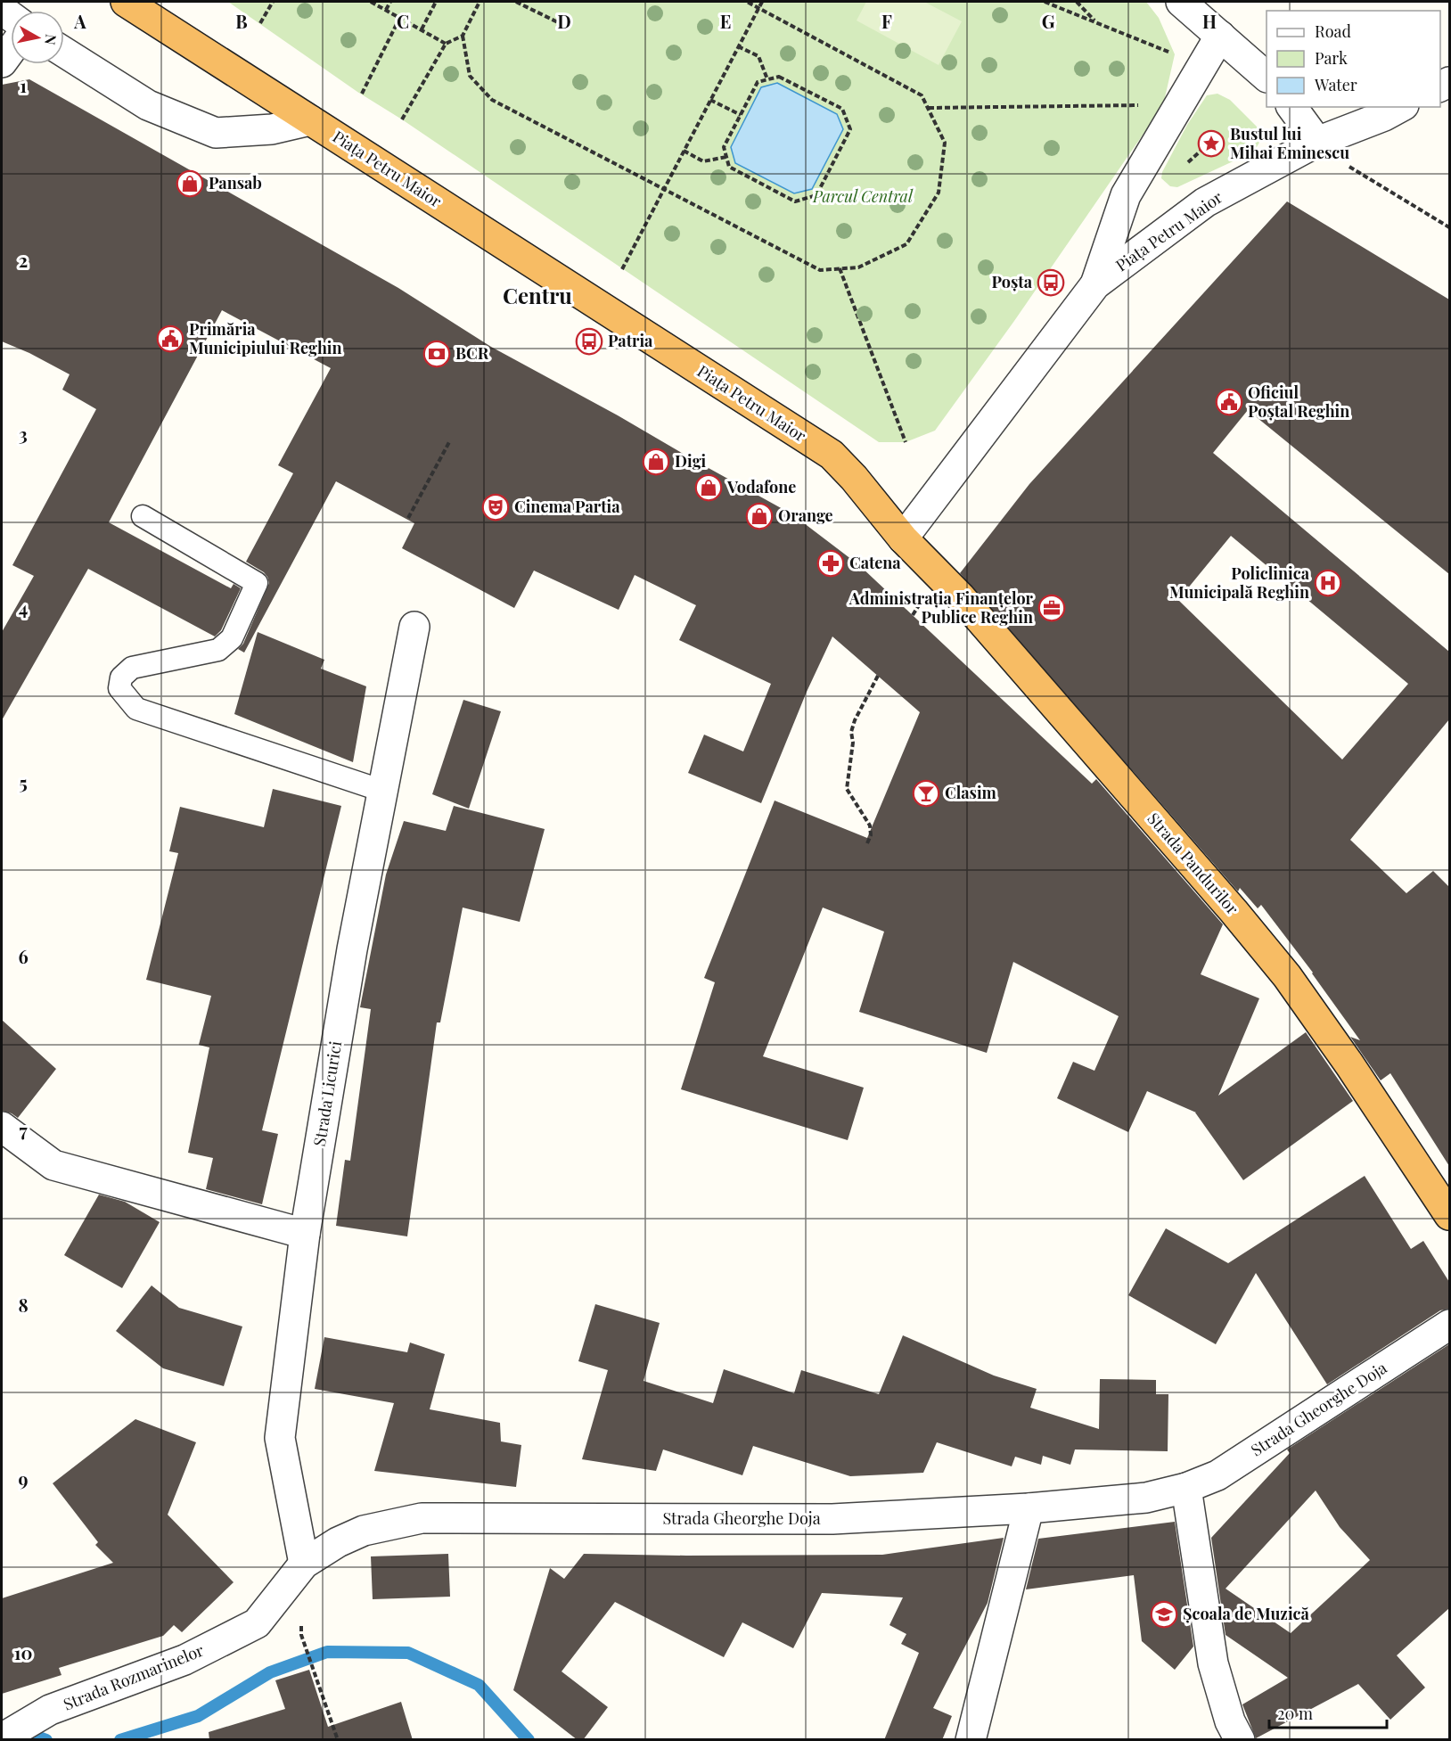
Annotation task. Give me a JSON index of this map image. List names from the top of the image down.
{
  "streets": {
    "highway": ["Piața Petru Maior", "Strada Pandurilor"],
    "street": ["Strada Licurici", "Strada Gheorghe Doja", "Strada Rozmarinelor"]
  },
  "crossings": [
    ["Piața Petru Maior", "Strada Pandurilor"],
    ["Strada Licurici", "Strada Gheorghe Doja"],
    ["Strada Licurici", "Strada Rozmarinelor"],
    ["Strada Gheorghe Doja", "Strada Rozmarinelor"]
  ],
  "districts": ["Centru"],
  "parks": ["Parcul Central"],
  "places": {
    "place": ["Bustul lui Mihai Eminescu"],
    "shop": [
      "Pansab",
      "Digi",
      "Vodafone",
      "Orange"
    ],
    "bus stop": ["Poșta", "Patria"],
    "public building": ["Primăria Municipiului Reghin", "Oficiul Poștal Reghin"],
    "bank": ["BCR"],
    "theatre": ["Cinema Partia"],
    "pharmacy": ["Catena"],
    "hospital": ["Policlinica Municipală Reghin"],
    "office": ["Administrația Finanțelor Publice Reghin"],
    "bar": ["Clasim"],
    "school or university": ["Școala de Muzică"]
  },
  "legend": ["Road", "Park", "Water"],
  "scale_bar": "20 m",
  "north": "right",
  "grid": {
    "columns": [
      "A",
      "B",
      "C",
      "D",
      "E",
      "F",
      "G",
      "H"
    ],
    "rows": [
      "1",
      "2",
      "3",
      "4",
      "5",
      "6",
      "7",
      "8",
      "9",
      "10"
    ]
  }
}
